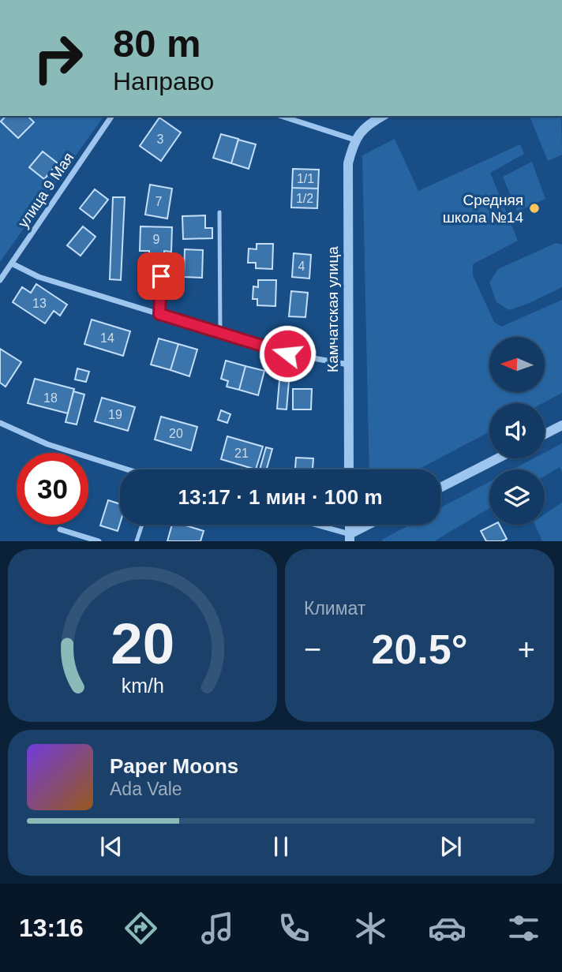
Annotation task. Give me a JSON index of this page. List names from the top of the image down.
{
  "streets": {
    "street": ["улица 9 Мая", "Камчатская улица"]
  },
  "places": ["Средняя школа №14"],
  "house_numbers": [
    "3",
    "1/1",
    "1/2",
    "7",
    "9",
    "4",
    "13",
    "14",
    "18",
    "19",
    "20",
    "21"
  ],
  "north": "left",
  "page": {
    "turn": ["80 m", "Направо"],
    "limit": "30",
    "trip": "13:17 · 1 мин · 100 m",
    "tile": "Климат",
    "heat": ["−", "20.5°", "+"],
    "song": ["Paper Moons", "Ada Vale"],
    "tabs": "13:16",
    "gauge": ["20", "km/h"]
  }
}
